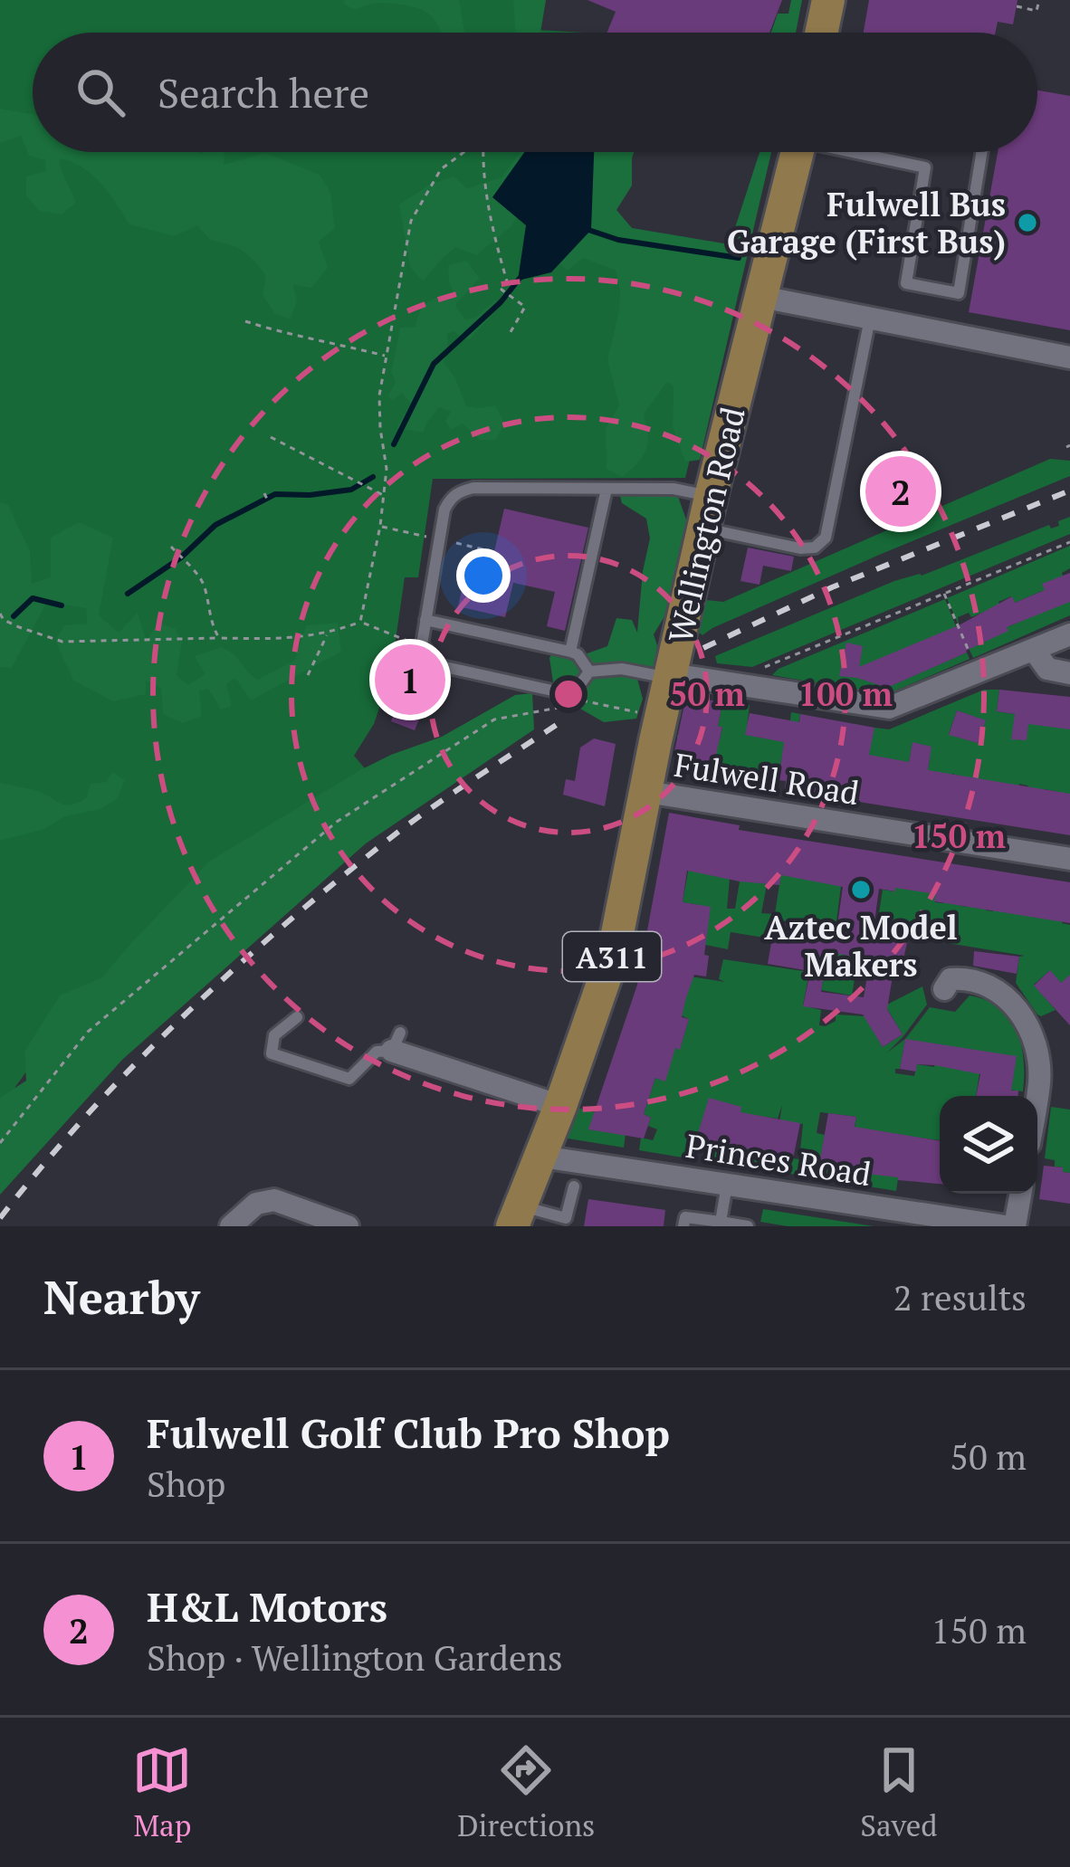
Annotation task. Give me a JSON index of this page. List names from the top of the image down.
{
  "streets": {
    "main road": ["Wellington Road", "A311"],
    "street": ["Fulwell Road", "Princes Road"]
  },
  "crossings": [
    ["Wellington Road", "Fulwell Road"],
    ["Wellington Road", "Princes Road"]
  ],
  "places": ["Fulwell Bus Garage (First Bus)", "Aztec Model Makers"],
  "page": {
    "search": "Search here",
    "pins": ["2", "1"],
    "heading": ["Nearby", "2 results"],
    "list": [
      {
        "mark": "1",
        "name": "Fulwell Golf Club Pro Shop",
        "note": "Shop",
        "value": "50 m"
      },
      {
        "mark": "2",
        "name": "H&L Motors",
        "note": "Shop · Wellington Gardens",
        "value": "150 m"
      }
    ],
    "nav": ["Map", "Directions", "Saved"]
  },
  "rings": ["50 m", "100 m", "150 m"]
}
